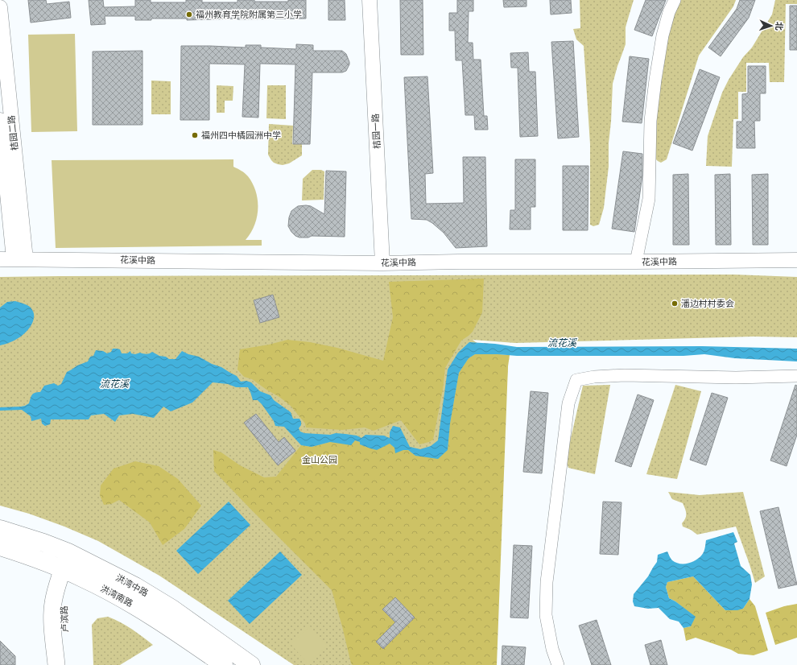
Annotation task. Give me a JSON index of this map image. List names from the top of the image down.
{
  "streets": {
    "main road": ["洪湾中路", "洪湾南路", "卢滨路"],
    "street": ["桔园一路", "桔园二路", "花溪中路"]
  },
  "crossings": [
    ["桔园一路", "花溪中路"],
    ["桔园二路", "花溪中路"],
    ["洪湾南路", "卢滨路"]
  ],
  "water": ["流花溪"],
  "parks": ["金山公园"],
  "places": ["福州教育学院附属第三小学", "福州四中橘园洲中学", "潘边村村委会"],
  "north": "right"
}
